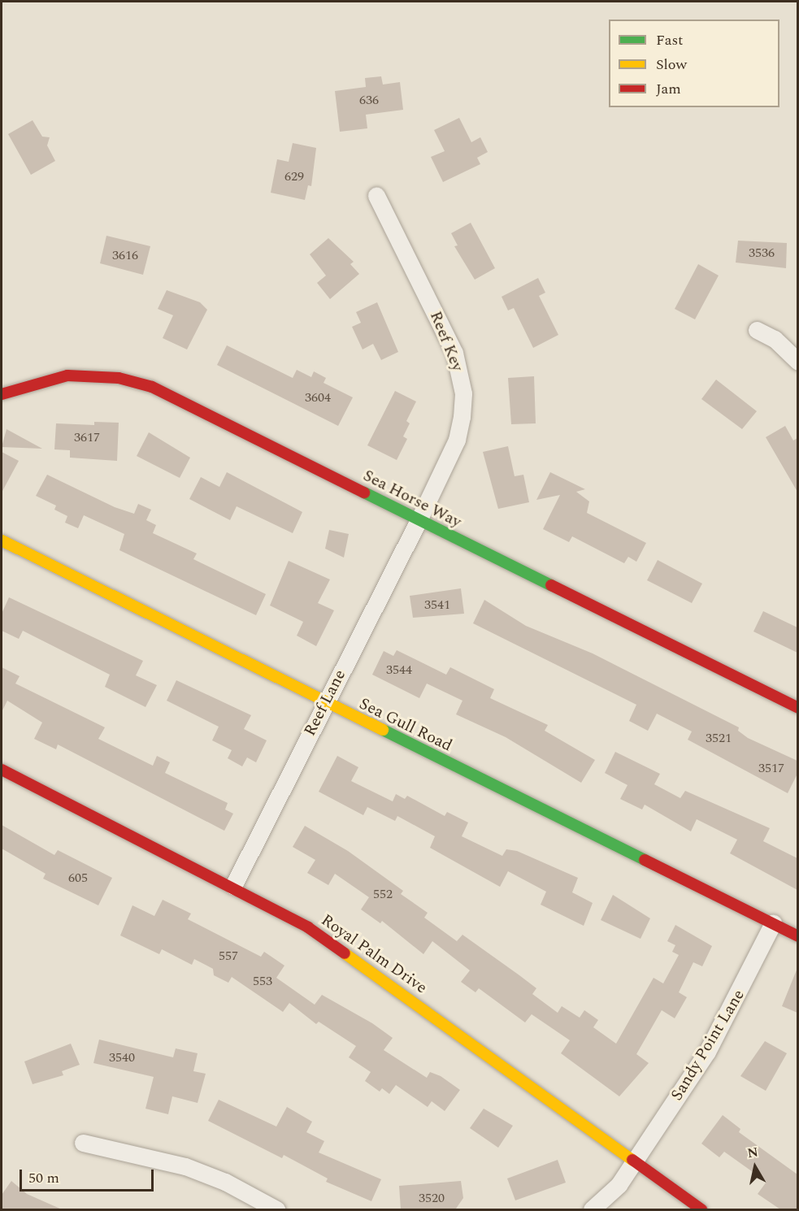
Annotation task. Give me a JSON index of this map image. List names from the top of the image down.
{
  "streets": {
    "street": [
      "Reef Key",
      "Sea Horse Way",
      "Reef Lane",
      "Sea Gull Road",
      "Royal Palm Drive",
      "Sandy Point Lane"
    ]
  },
  "crossings": [
    ["Reef Key", "Sea Horse Way"],
    ["Reef Key", "Reef Lane"],
    ["Sea Horse Way", "Reef Lane"],
    ["Reef Lane", "Sea Gull Road"],
    ["Reef Lane", "Royal Palm Drive"],
    ["Sea Gull Road", "Sandy Point Lane"],
    ["Royal Palm Drive", "Sandy Point Lane"]
  ],
  "house_numbers": [
    "636",
    "629",
    "3536",
    "3616",
    "3604",
    "3617",
    "3541",
    "3544",
    "3521",
    "3517",
    "605",
    "552",
    "557",
    "553",
    "3540",
    "3520"
  ],
  "legend": ["Fast", "Slow", "Jam"],
  "scale_bar": "50 m",
  "north": "top"
}
